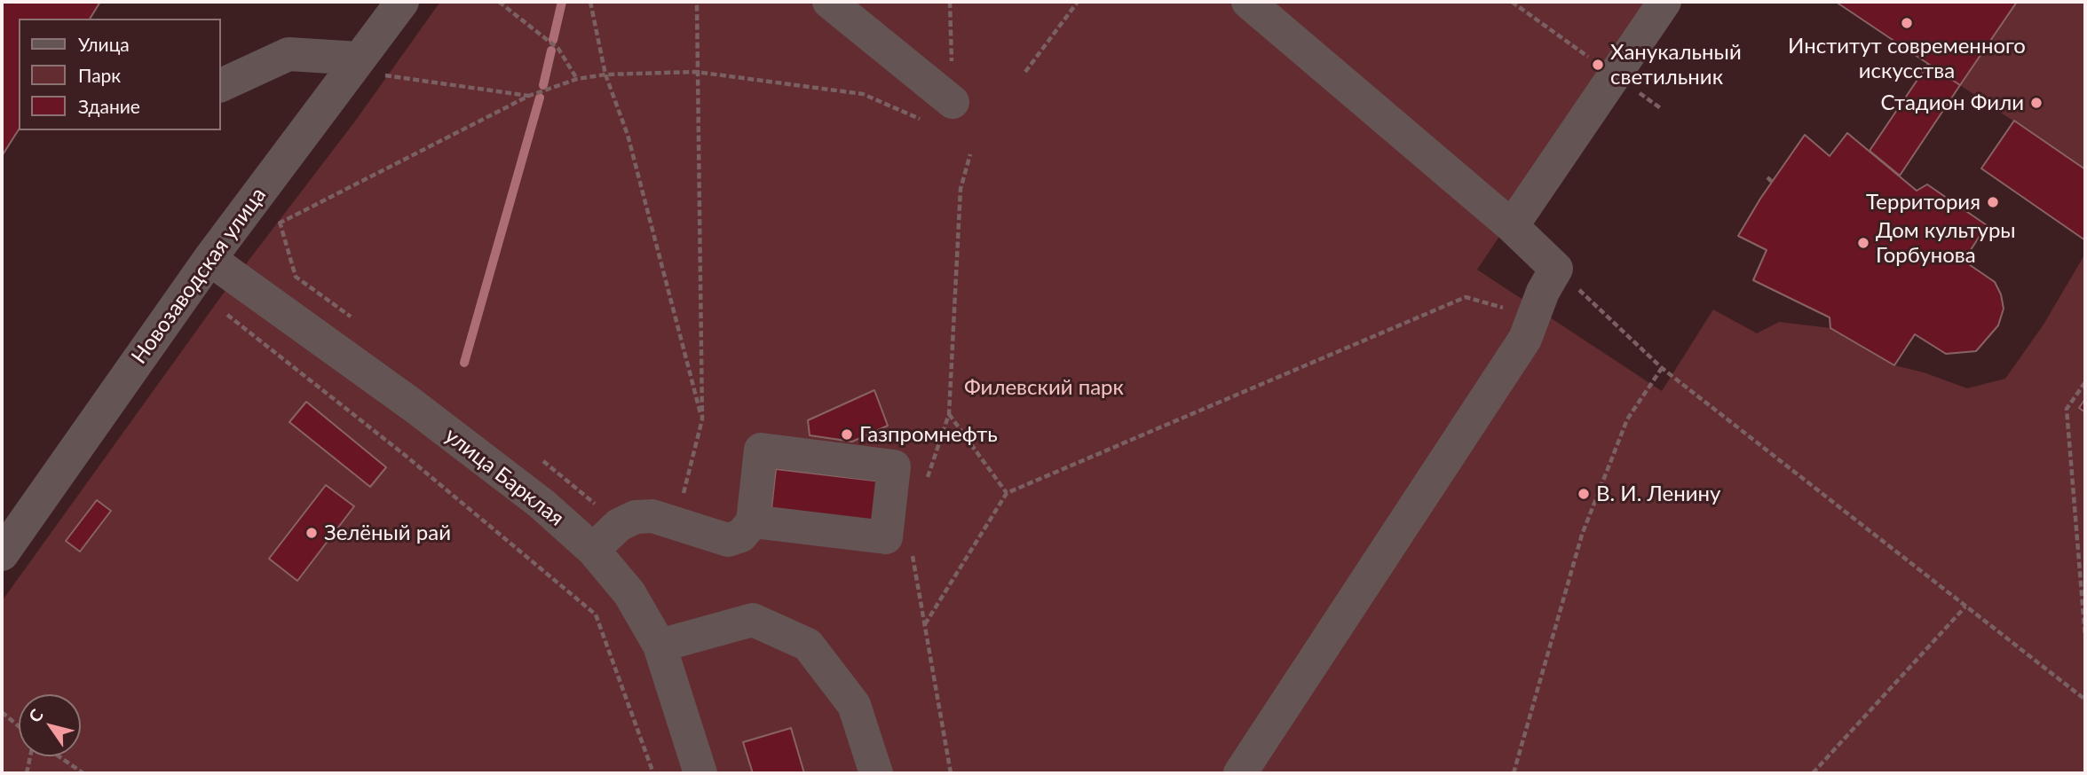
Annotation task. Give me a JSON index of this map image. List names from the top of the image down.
{
  "streets": {
    "street": ["Новозаводская улица", "улица Барклая"]
  },
  "crossings": [
    ["Новозаводская улица", "улица Барклая"]
  ],
  "parks": ["Филевский парк"],
  "places": [
    "Институт современного искусства",
    "Ханукальный светильник",
    "Стадион Фили",
    "Территория",
    "Дом культуры Горбунова",
    "Газпромнефть",
    "В. И. Ленину",
    "Зелёный рай"
  ],
  "legend": ["Улица", "Парк", "Здание"],
  "north": "top left"
}
